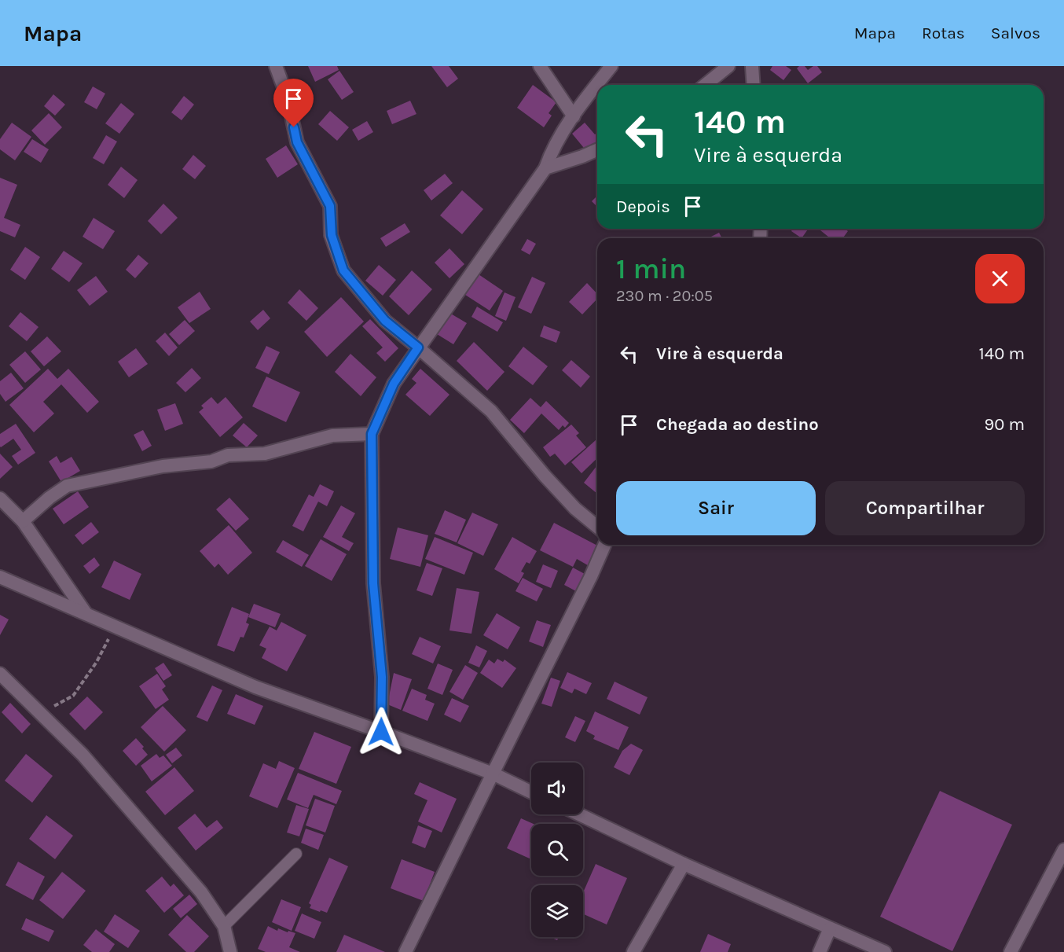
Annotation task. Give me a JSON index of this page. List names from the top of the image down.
{
  "page": {
    "header": "Mapa",
    "nav": ["Mapa", "Rotas", "Salvos"],
    "turn": ["140 m", "Vire à esquerda"],
    "then": "Depois",
    "heading": ["1 min", "230 m · 20:05"],
    "list": [
      {
        "name": "Vire à esquerda",
        "value": "140 m"
      },
      {
        "name": "Chegada ao destino",
        "value": "90 m"
      }
    ],
    "buttons": ["Sair", "Compartilhar"]
  }
}
